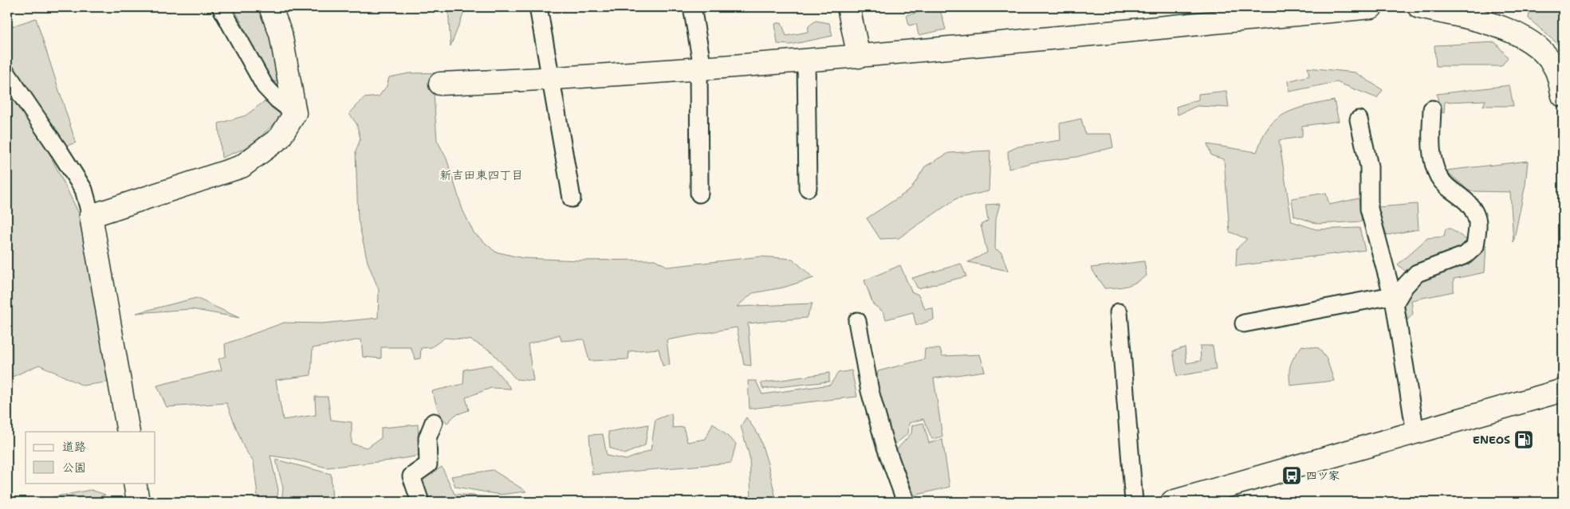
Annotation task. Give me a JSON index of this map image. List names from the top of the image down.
{
  "districts": ["新吉田東四丁目"],
  "places": {
    "fuel station": ["ENEOS"],
    "bus stop": ["四ツ家"]
  },
  "legend": ["道路", "公園"]
}
